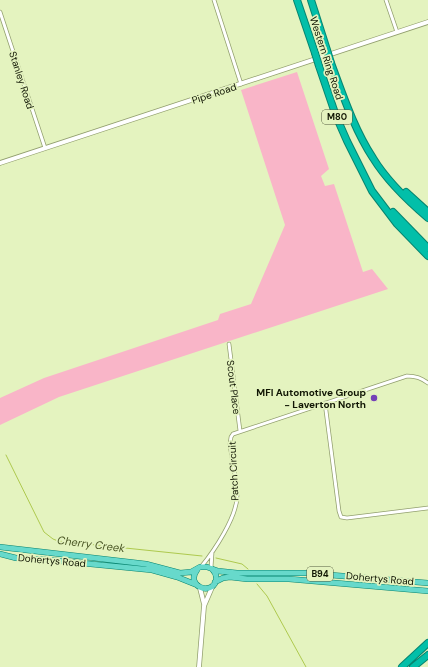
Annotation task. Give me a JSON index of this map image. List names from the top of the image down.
{
  "streets": {
    "highway": ["Western Ring Road", "M80"],
    "main road": ["Dohertys Road", "B94"],
    "street": [
      "Stanley Road",
      "Pipe Road",
      "Scout Place",
      "Patch Circuit"
    ]
  },
  "crossings": [
    ["Stanley Road", "Pipe Road"],
    ["Scout Place", "Patch Circuit"],
    ["Patch Circuit", "Dohertys Road"],
    ["Patch Circuit", "B94"],
    ["Dohertys Road", "B94"]
  ],
  "water": ["Cherry Creek"],
  "places": ["MFI Automotive Group - Laverton North"]
}
